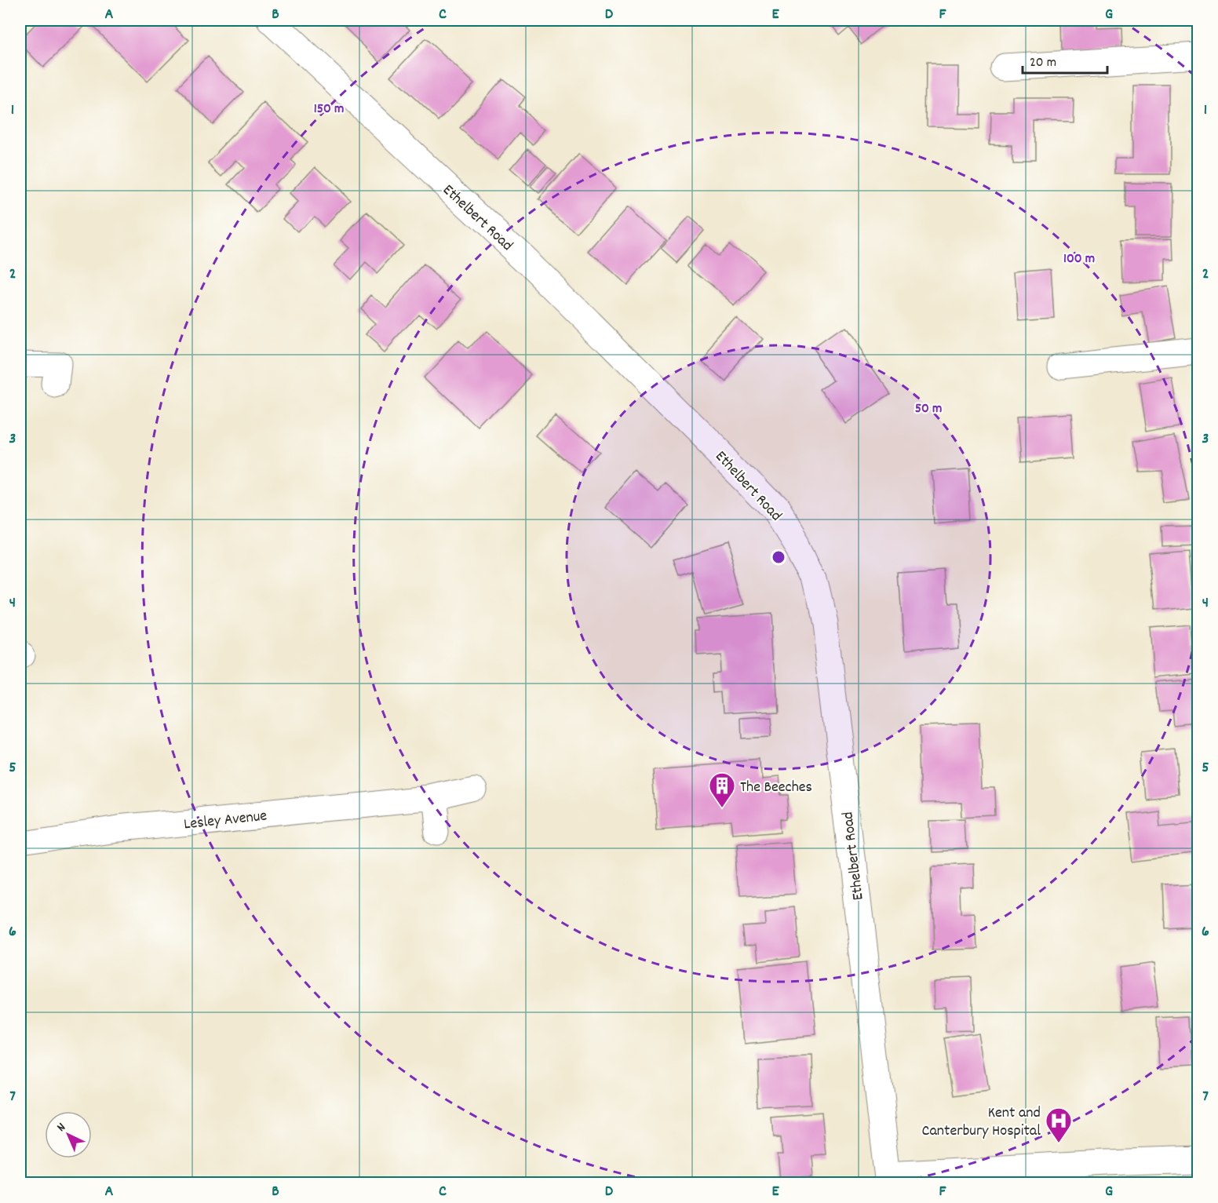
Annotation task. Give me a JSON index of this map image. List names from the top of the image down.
{
  "streets": {
    "street": ["Ethelbert Road", "Lesley Avenue"]
  },
  "places": {
    "building": ["The Beeches"],
    "hospital": ["Kent and Canterbury Hospital"]
  },
  "scale_bar": "20 m",
  "north": "top left",
  "grid": {
    "columns": [
      "A",
      "B",
      "C",
      "D",
      "E",
      "F",
      "G"
    ],
    "rows": [
      "1",
      "2",
      "3",
      "4",
      "5",
      "6",
      "7"
    ]
  },
  "rings": ["150 m", "100 m", "50 m"]
}
